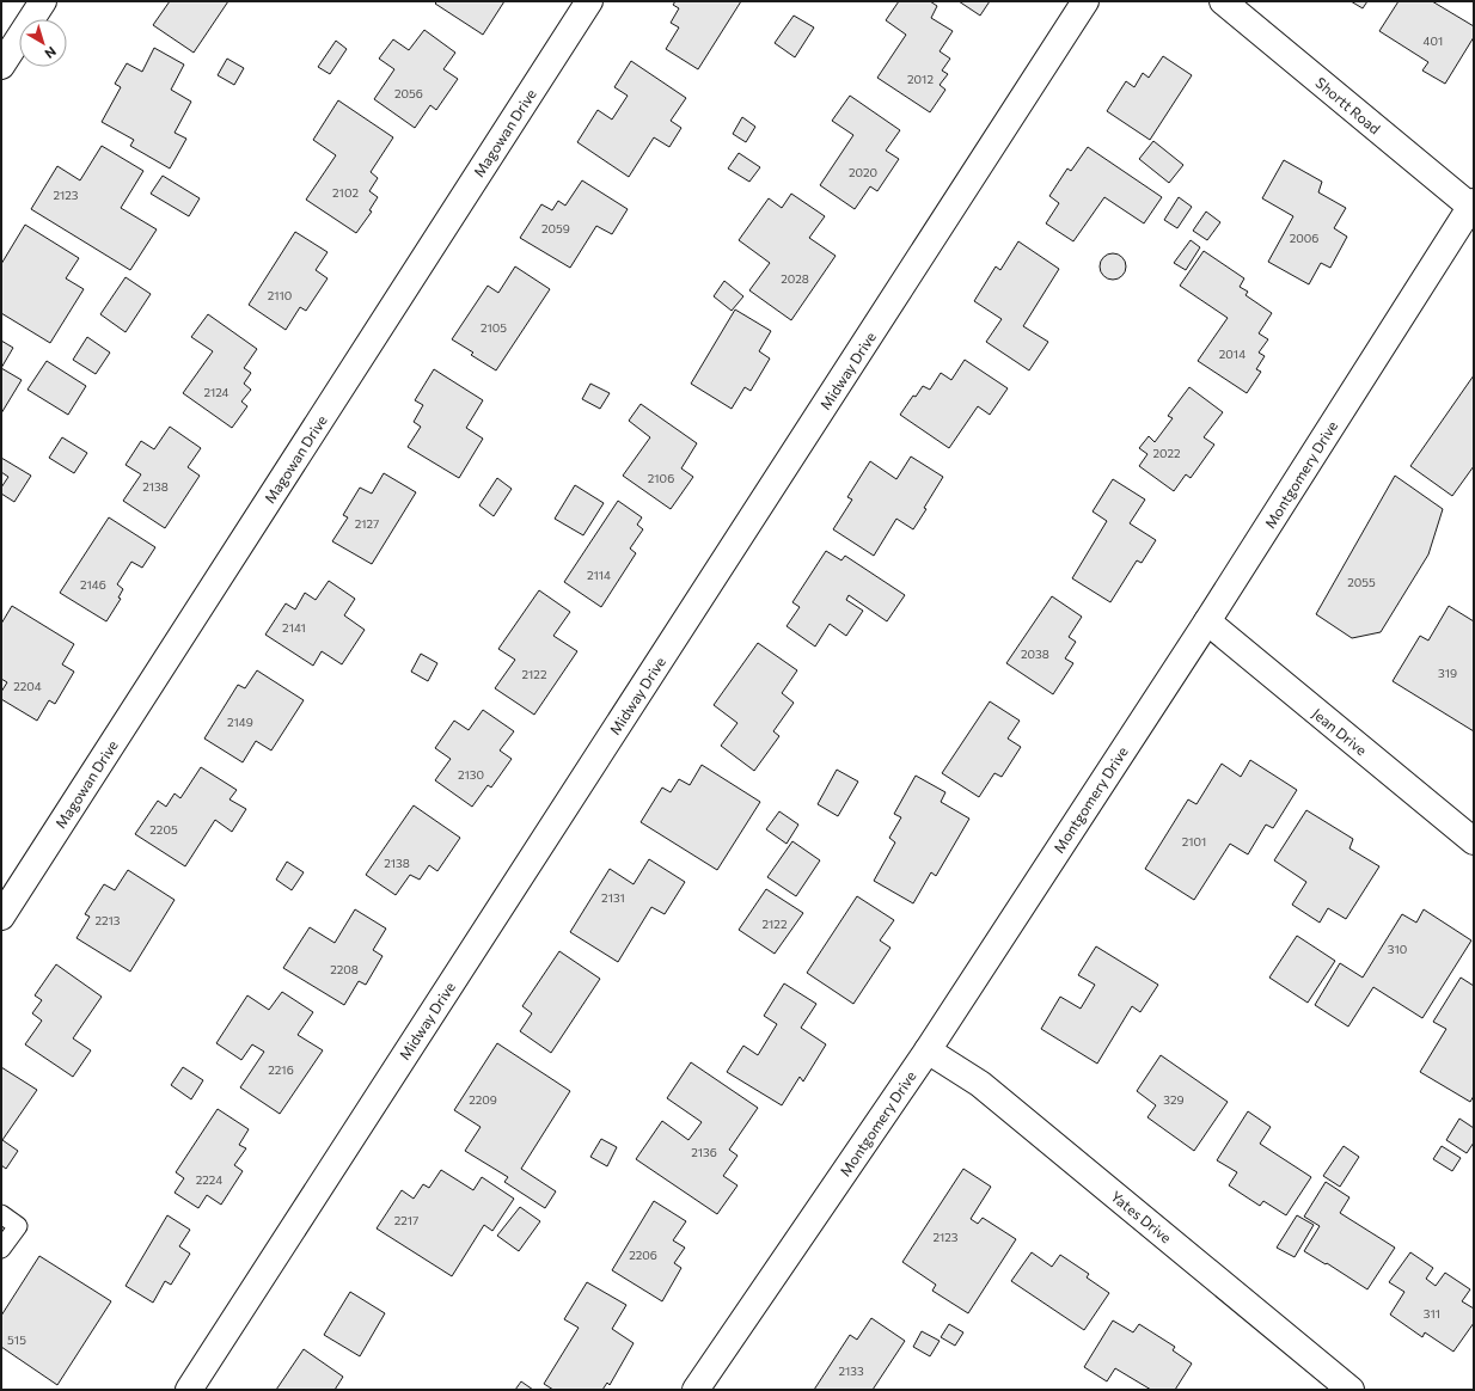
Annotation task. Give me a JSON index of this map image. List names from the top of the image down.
{
  "streets": {
    "street": [
      "Shortt Road",
      "Magowan Drive",
      "Midway Drive",
      "Montgomery Drive",
      "Jean Drive",
      "Yates Drive"
    ]
  },
  "crossings": [
    ["Shortt Road", "Montgomery Drive"],
    ["Montgomery Drive", "Jean Drive"],
    ["Montgomery Drive", "Yates Drive"]
  ],
  "house_numbers": [
    "401",
    "2012",
    "2056",
    "2020",
    "2102",
    "2123",
    "2059",
    "2006",
    "2028",
    "2110",
    "2105",
    "2014",
    "2124",
    "2022",
    "2106",
    "2138",
    "2127",
    "2114",
    "2055",
    "2146",
    "2141",
    "2038",
    "319",
    "2122",
    "2204",
    "2149",
    "2130",
    "2205",
    "2101",
    "2138",
    "2131",
    "2213",
    "2122",
    "310",
    "2208",
    "2216",
    "2209",
    "329",
    "2136",
    "2224",
    "2217",
    "2123",
    "2206",
    "311",
    "515",
    "2133"
  ],
  "north": "bottom right"
}
